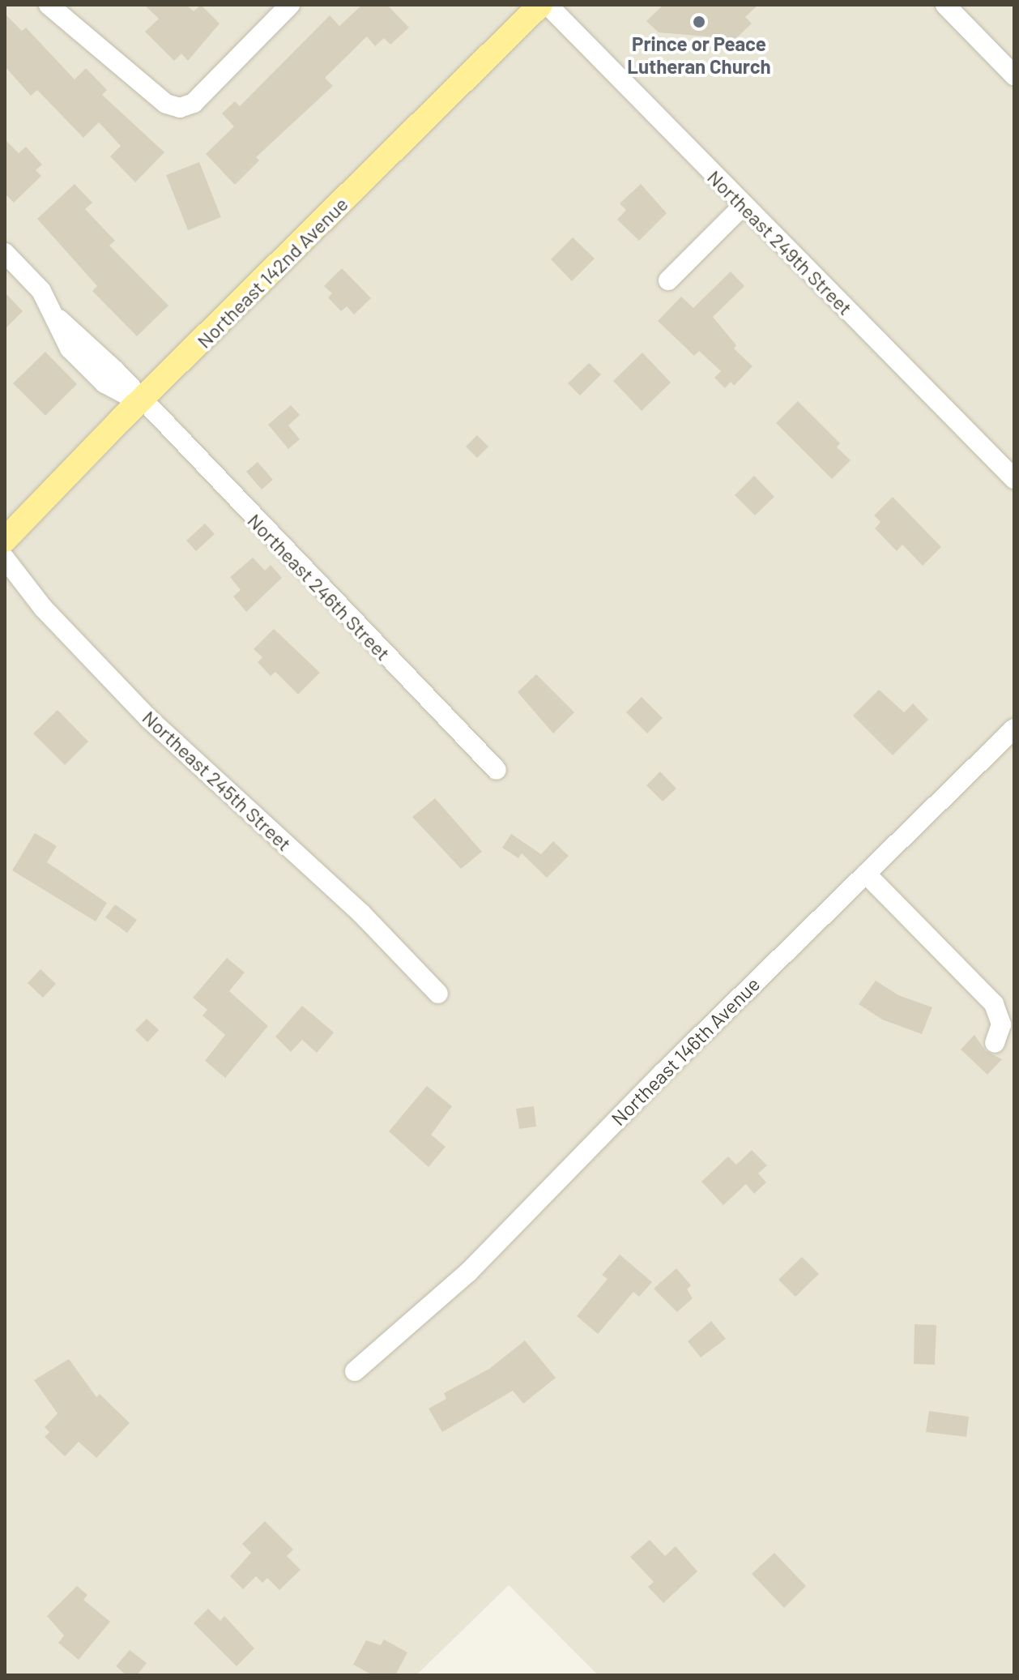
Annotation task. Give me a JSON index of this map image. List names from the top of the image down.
{
  "streets": {
    "main road": ["Northeast 142nd Avenue"],
    "street": [
      "Northeast 249th Street",
      "Northeast 246th Street",
      "Northeast 245th Street",
      "Northeast 146th Avenue"
    ]
  },
  "crossings": [
    ["Northeast 142nd Avenue", "Northeast 246th Street"]
  ],
  "places": ["Prince or Peace Lutheran Church"]
}
